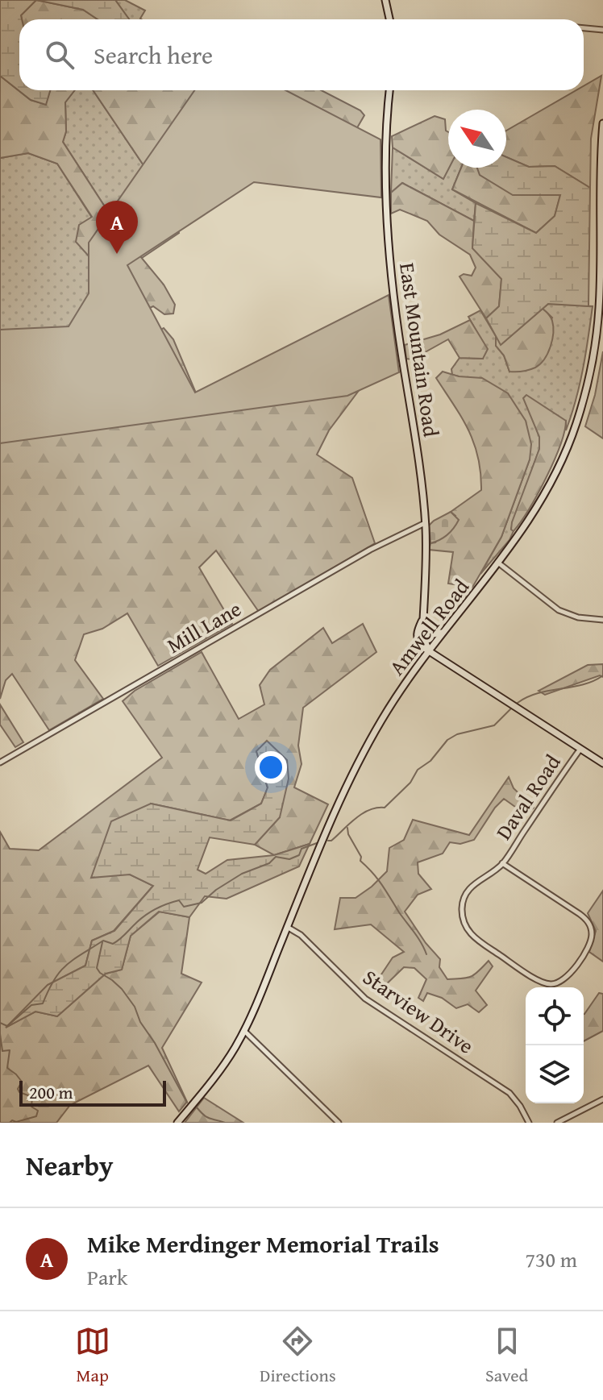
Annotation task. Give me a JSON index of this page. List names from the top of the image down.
{
  "streets": {
    "main road": ["East Mountain Road", "Amwell Road"],
    "street": ["Mill Lane", "Daval Road", "Starview Drive"]
  },
  "crossings": [
    ["East Mountain Road", "Mill Lane"],
    ["East Mountain Road", "Amwell Road"],
    ["Amwell Road", "Starview Drive"]
  ],
  "scale_bar": "200 m",
  "north": "top left",
  "page": {
    "search": "Search here",
    "pins": "A",
    "scale": "200 m",
    "heading": "Nearby",
    "list": [
      {
        "mark": "A",
        "name": "Mike Merdinger Memorial Trails",
        "note": "Park",
        "value": "730 m"
      }
    ],
    "nav": ["Map", "Directions", "Saved"]
  }
}
